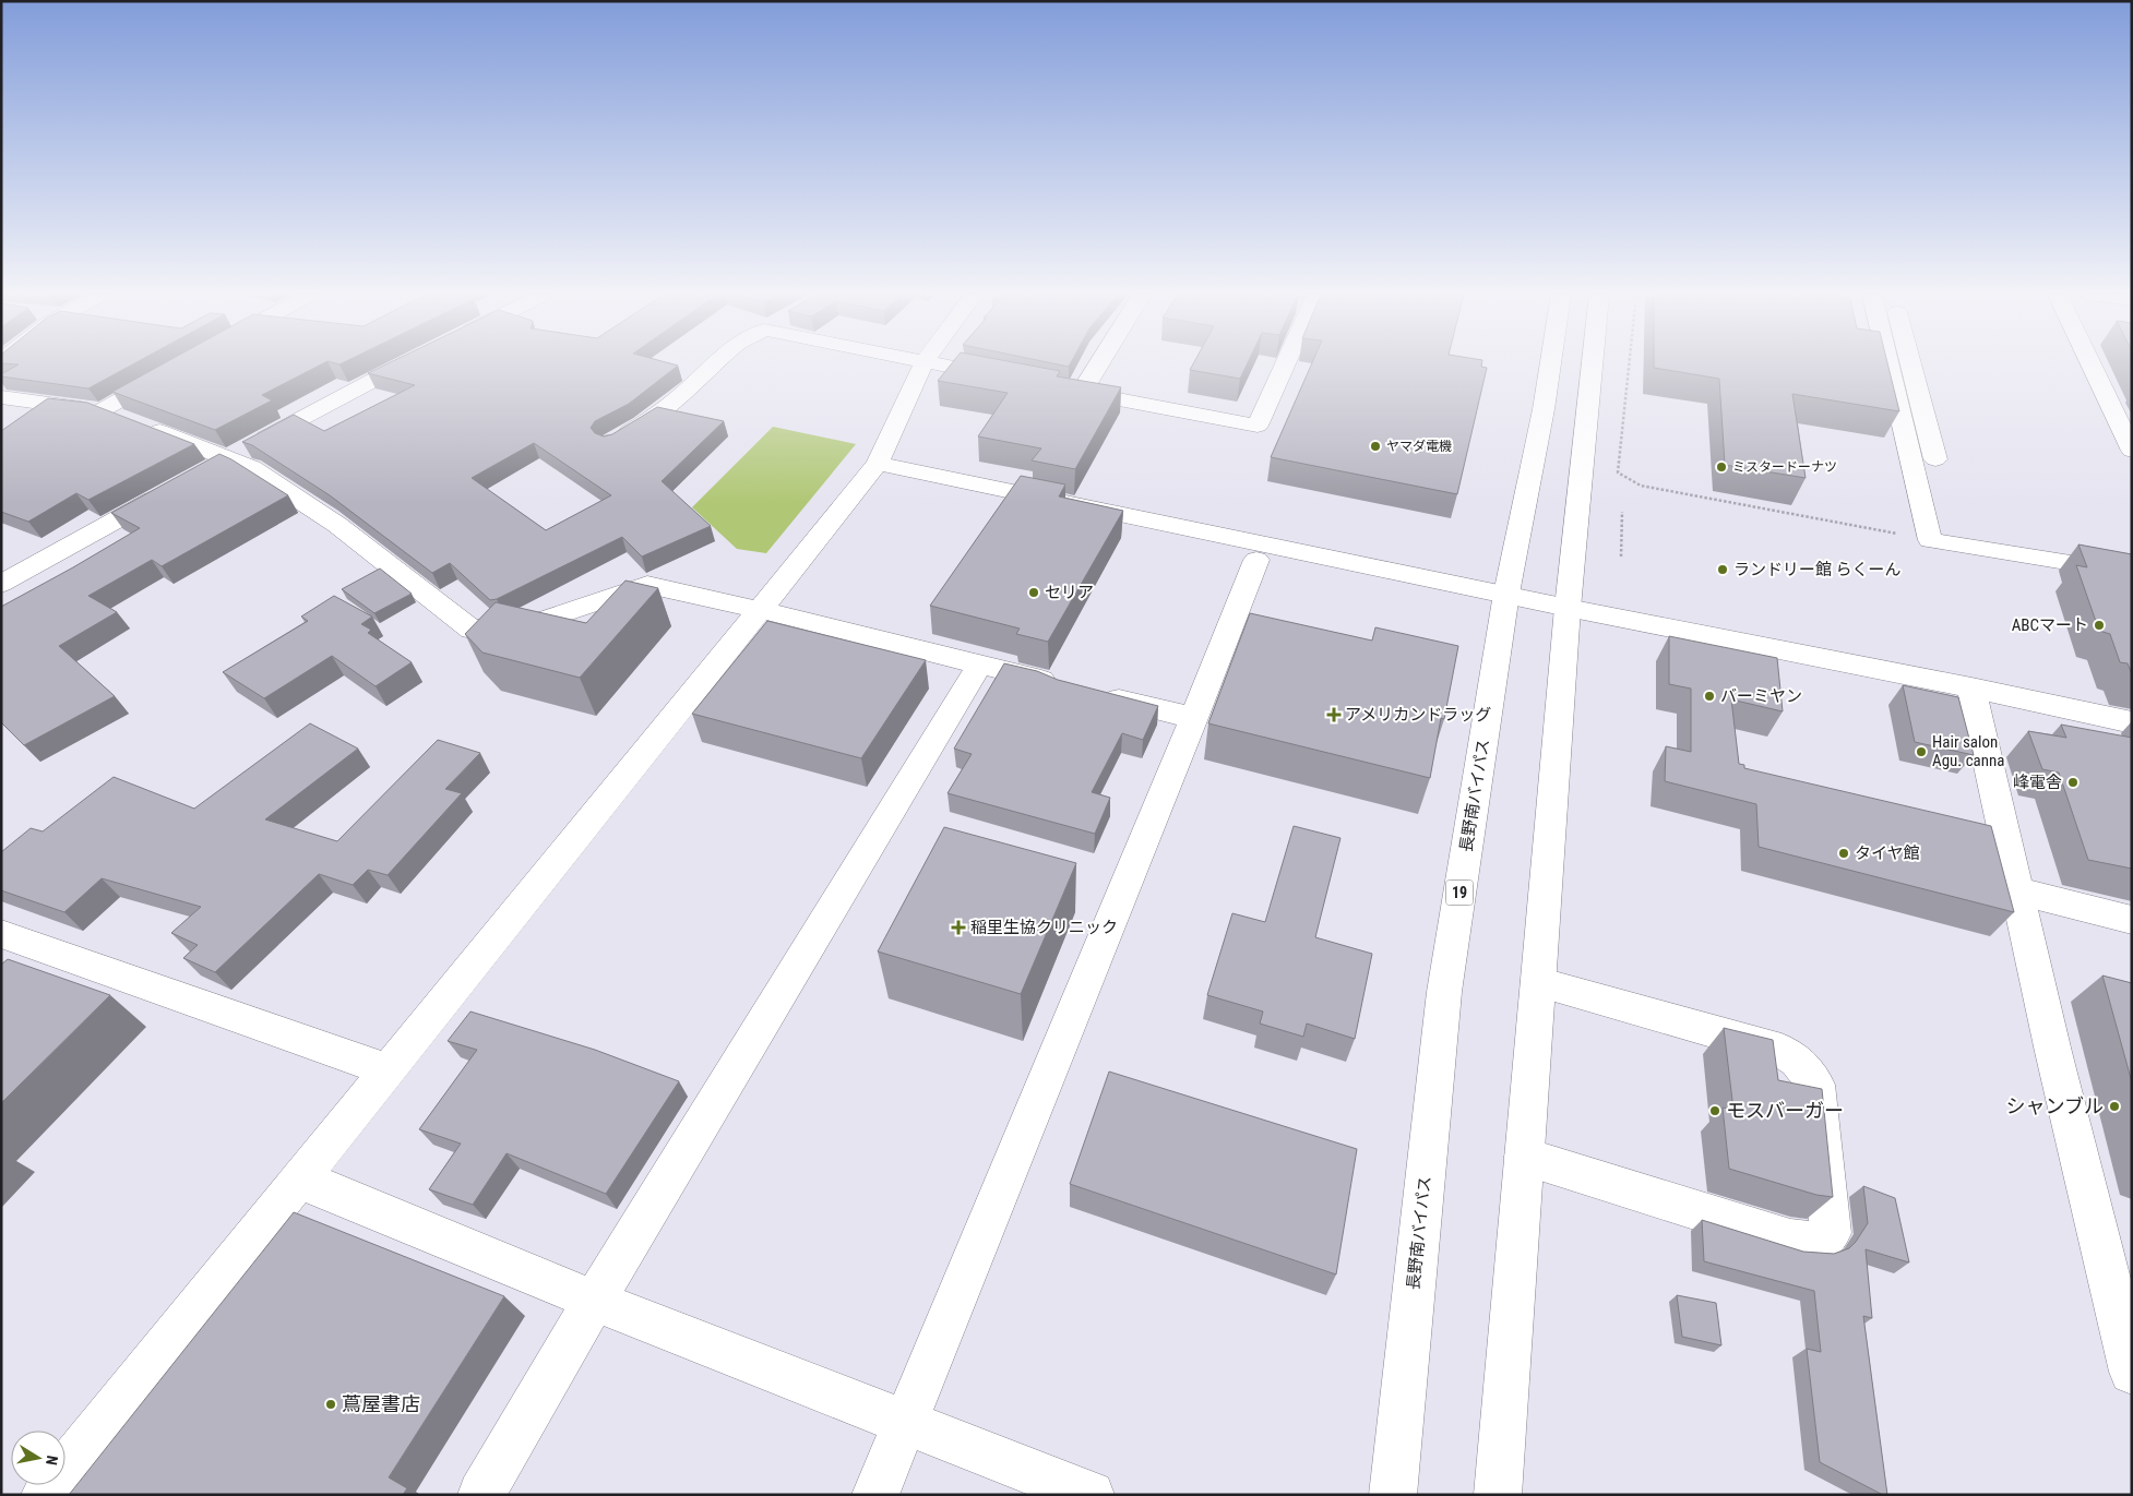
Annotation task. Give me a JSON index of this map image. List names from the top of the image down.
{
  "streets": {
    "main road": ["長野南バイパス", "19"]
  },
  "places": {
    "other": [
      "ヤマダ電機",
      "ミスタードーナツ",
      "ランドリー館 らくーん",
      "セリア",
      "ABCマート",
      "バーミヤン",
      "Hair salon Agu. canna",
      "峰電舎",
      "タイヤ館",
      "シャンブル",
      "モスバーガー",
      "蔦屋書店"
    ],
    "health": ["アメリカンドラッグ", "稲里生協クリニック"]
  },
  "north": "right"
}
